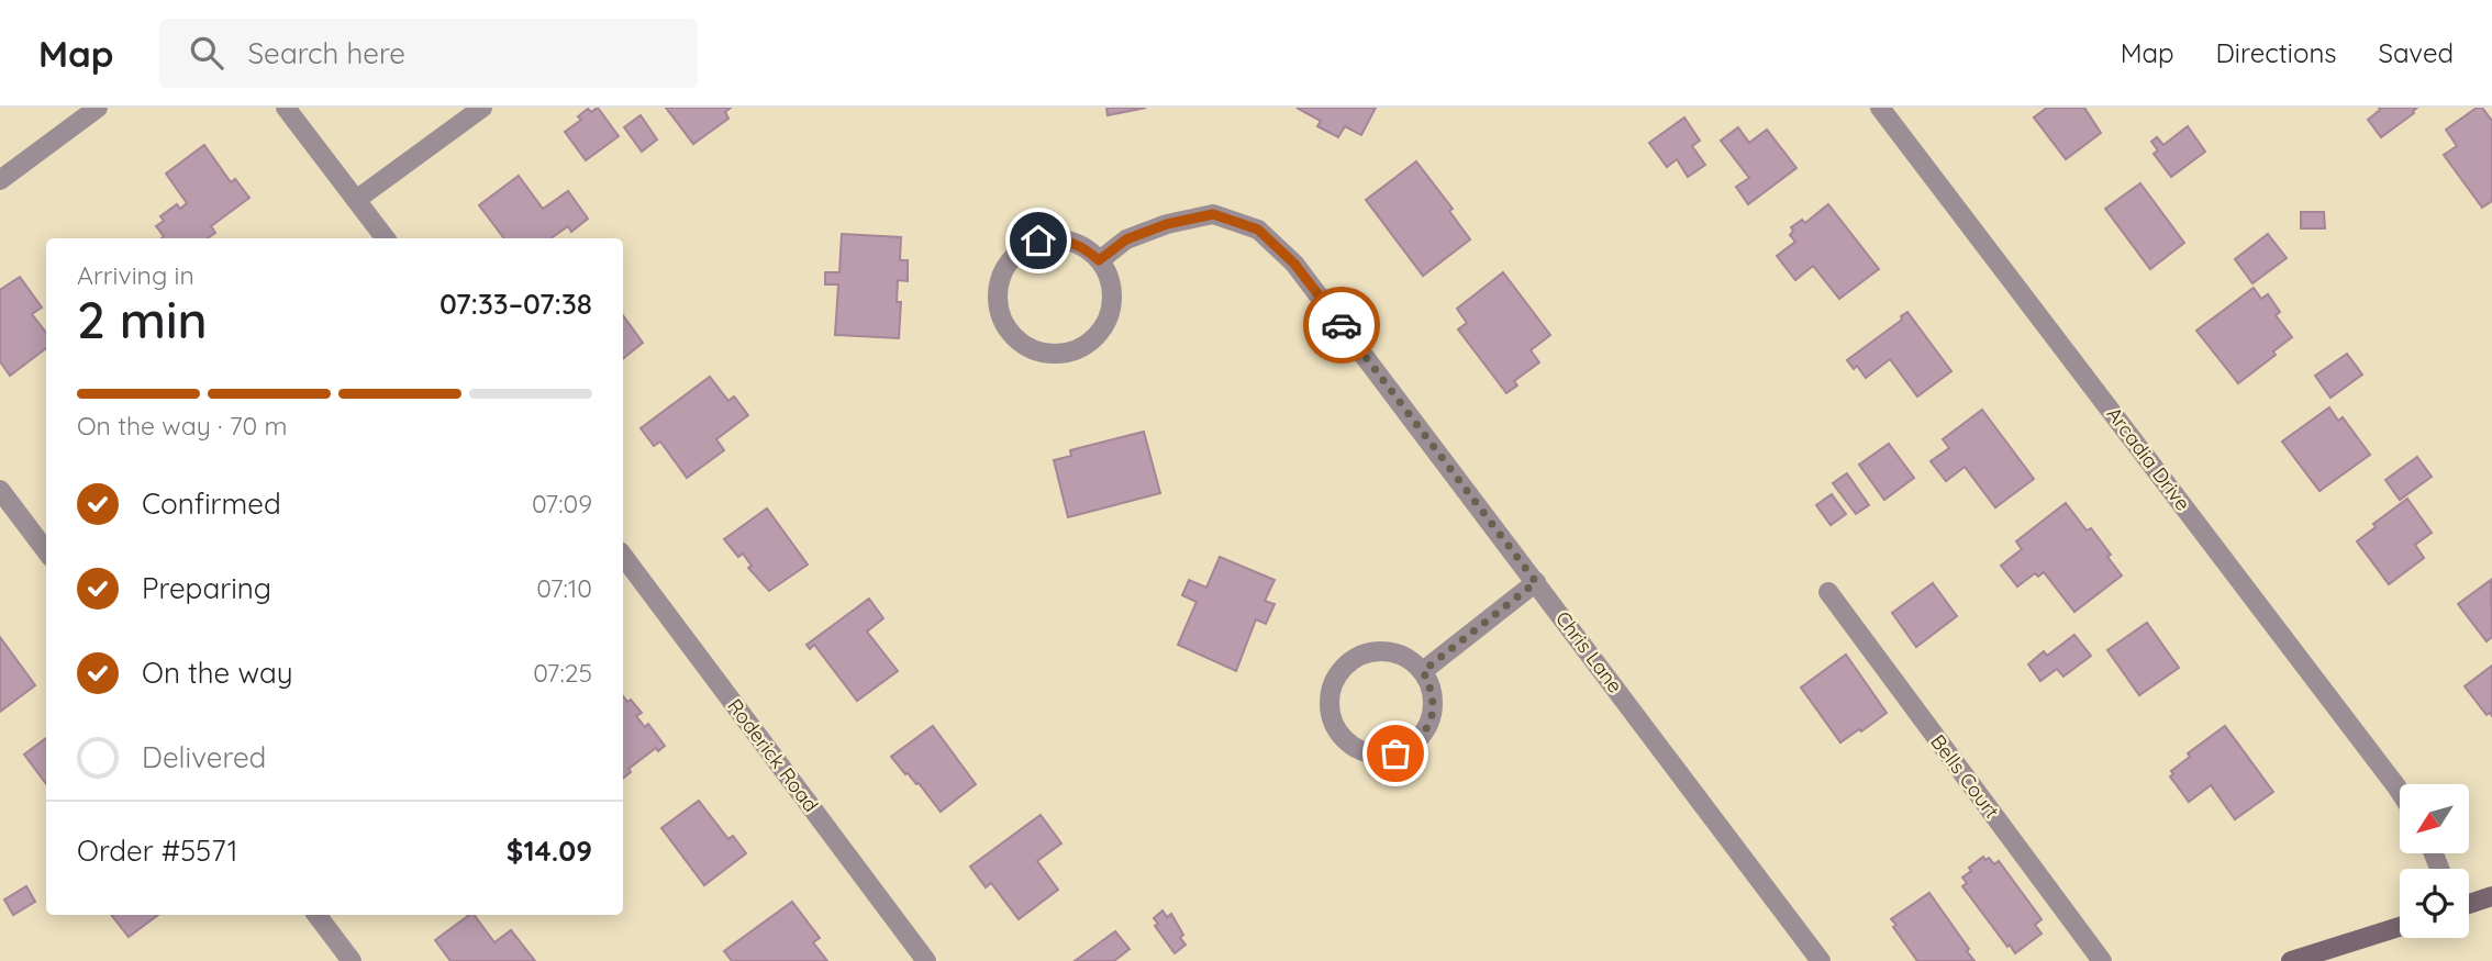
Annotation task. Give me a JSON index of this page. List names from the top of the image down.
{
  "streets": {
    "street": [
      "Arcadia Drive",
      "Chris Lane",
      "Roderick Road",
      "Bells Court"
    ]
  },
  "north": "bottom left",
  "page": {
    "header": "Map",
    "search": "Search here",
    "nav": ["Map", "Directions", "Saved"],
    "heading": ["2 min", "Arriving in", "07:33–07:38"],
    "panel": ["Order #5571", "$14.09"],
    "bar": "On the way · 70 m",
    "list": [
      ["Confirmed", "07:09"],
      ["Preparing", "07:10"],
      ["On the way", "07:25"],
      "Delivered"
    ]
  }
}
